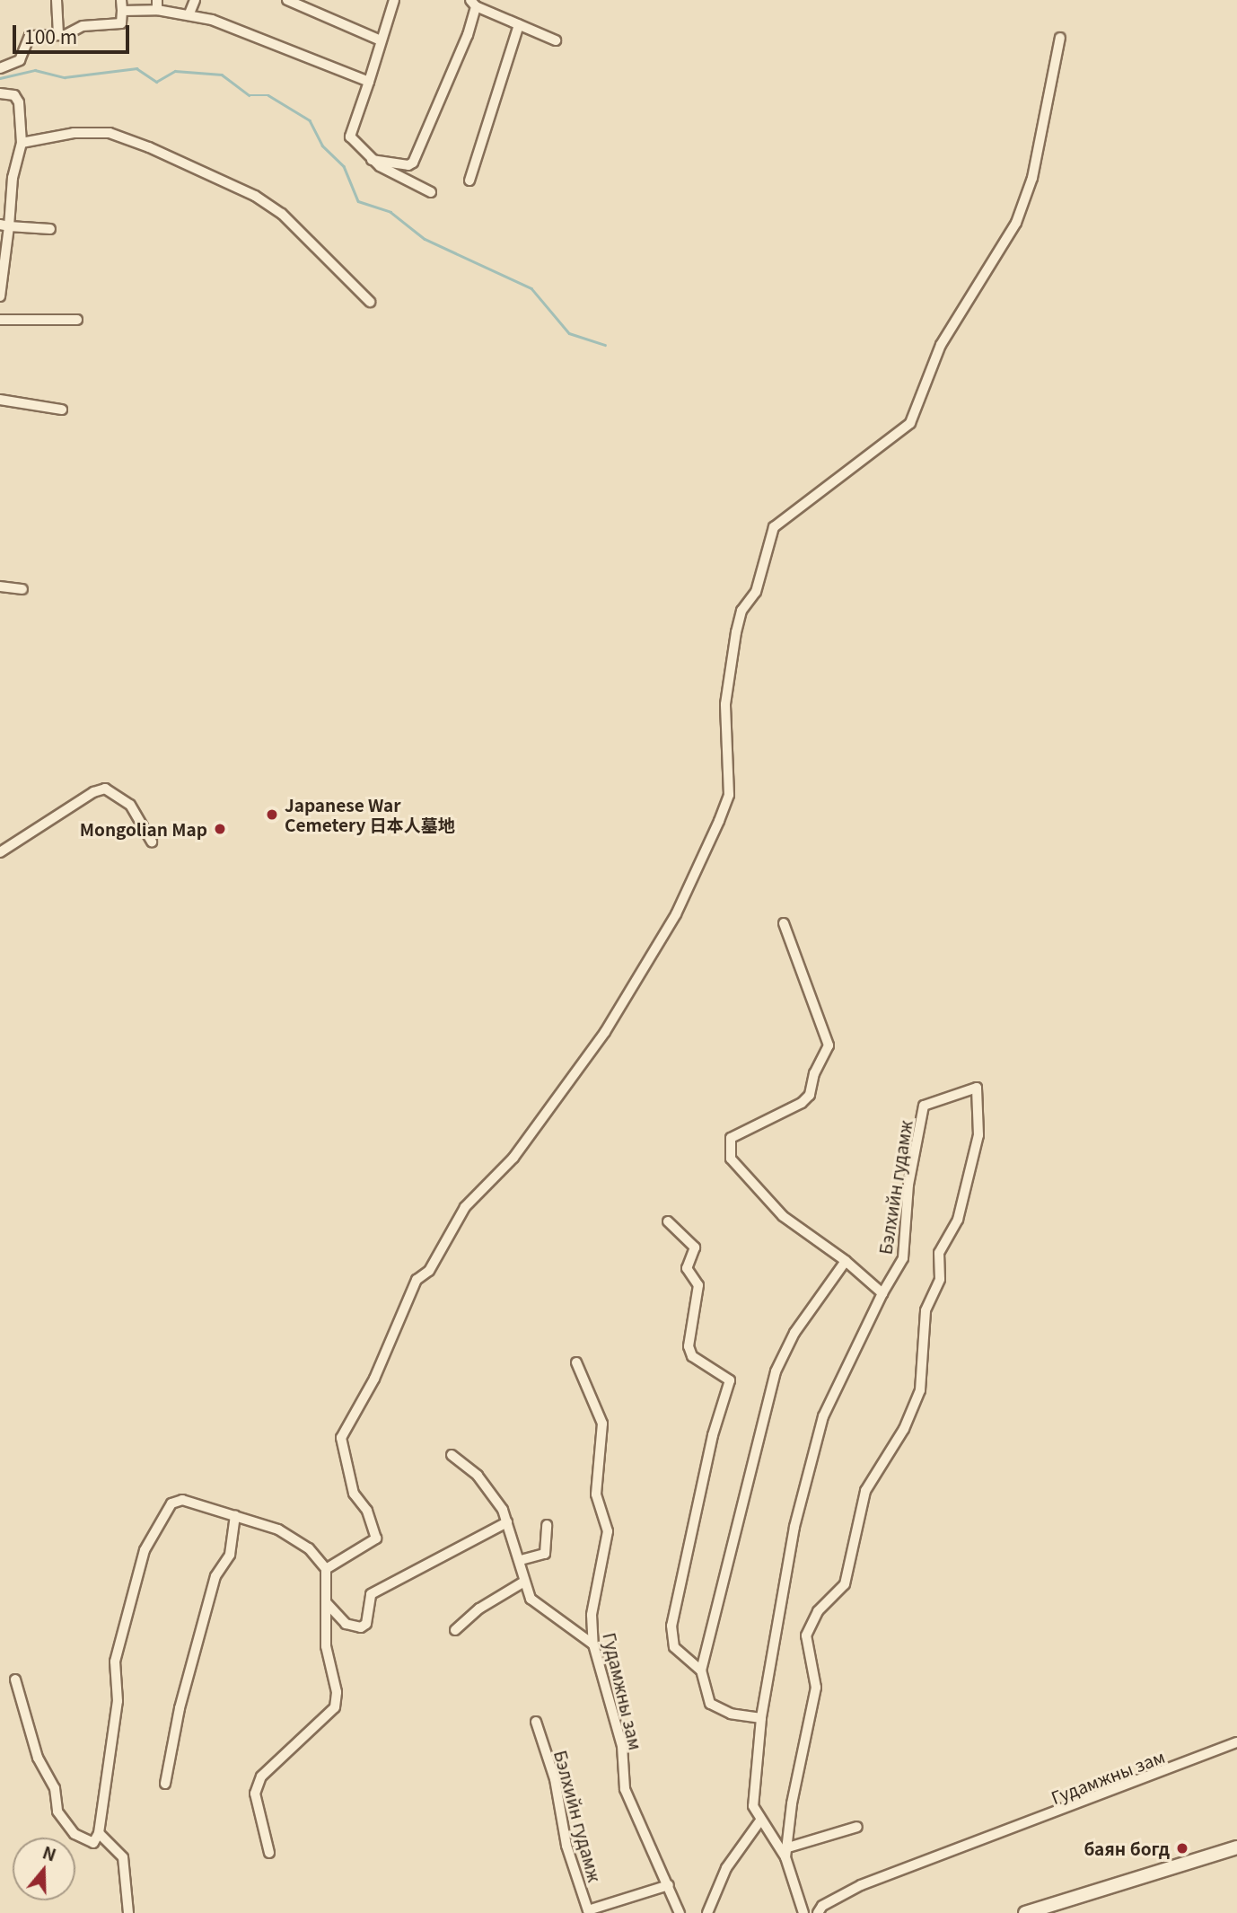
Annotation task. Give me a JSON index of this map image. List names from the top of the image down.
{
  "streets": {
    "street": ["Бэлхийн гудамж", "Гудамжны зам"]
  },
  "crossings": [
    ["Бэлхийн гудамж", "Гудамжны зам"]
  ],
  "places": ["Japanese War Cemetery 日本人墓地", "Mongolian Map", "баян богд"],
  "scale_bar": "100 m",
  "north": "top"
}
